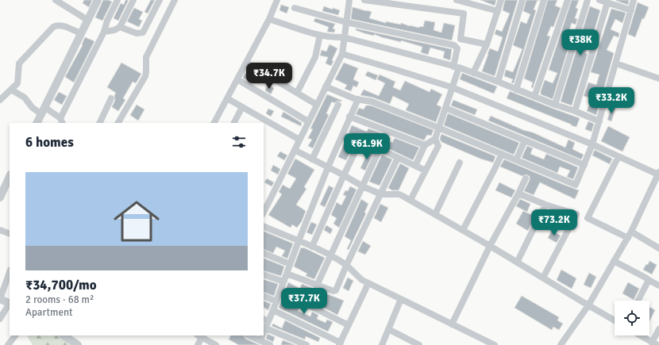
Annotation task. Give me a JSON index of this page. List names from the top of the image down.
{
  "page": {
    "price": [
      "₹38K",
      "₹34.7K",
      "₹33.2K",
      "₹61.9K",
      "₹73.2K",
      "₹37.7K"
    ],
    "heading": "6 homes",
    "list": [
      {
        "name": "₹34,700/mo",
        "note": "2 rooms · 68 m² · Apartment"
      }
    ]
  }
}
